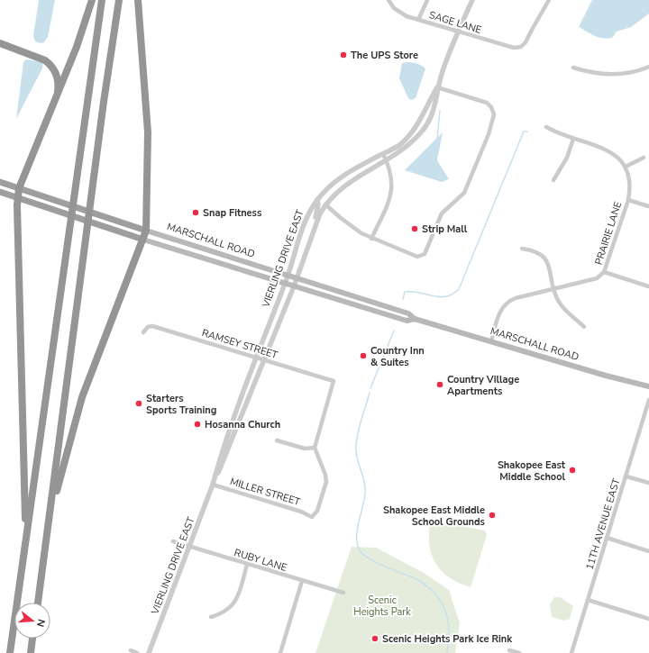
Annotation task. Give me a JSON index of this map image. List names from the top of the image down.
{
  "streets": {
    "highway": ["MARSCHALL ROAD"],
    "street": [
      "SAGE LANE",
      "PRAIRIE LANE",
      "VIERLING DRIVE EAST",
      "RAMSEY STREET",
      "MILLER STREET",
      "11TH AVENUE EAST",
      "RUBY LANE"
    ]
  },
  "crossings": [
    ["SAGE LANE", "VIERLING DRIVE EAST"],
    ["PRAIRIE LANE", "MARSCHALL ROAD"],
    ["MARSCHALL ROAD", "VIERLING DRIVE EAST"],
    ["VIERLING DRIVE EAST", "RAMSEY STREET"],
    ["VIERLING DRIVE EAST", "MILLER STREET"],
    ["VIERLING DRIVE EAST", "RUBY LANE"],
    ["RAMSEY STREET", "MILLER STREET"]
  ],
  "parks": ["Scenic Heights Park"],
  "places": [
    "The UPS Store",
    "Snap Fitness",
    "Strip Mall",
    "Country Inn & Suites",
    "Country Village Apartments",
    "Starters Sports Training",
    "Hosanna Church",
    "Shakopee East Middle School",
    "Shakopee East Middle School Grounds",
    "Scenic Heights Park Ice Rink"
  ],
  "north": "right"
}
